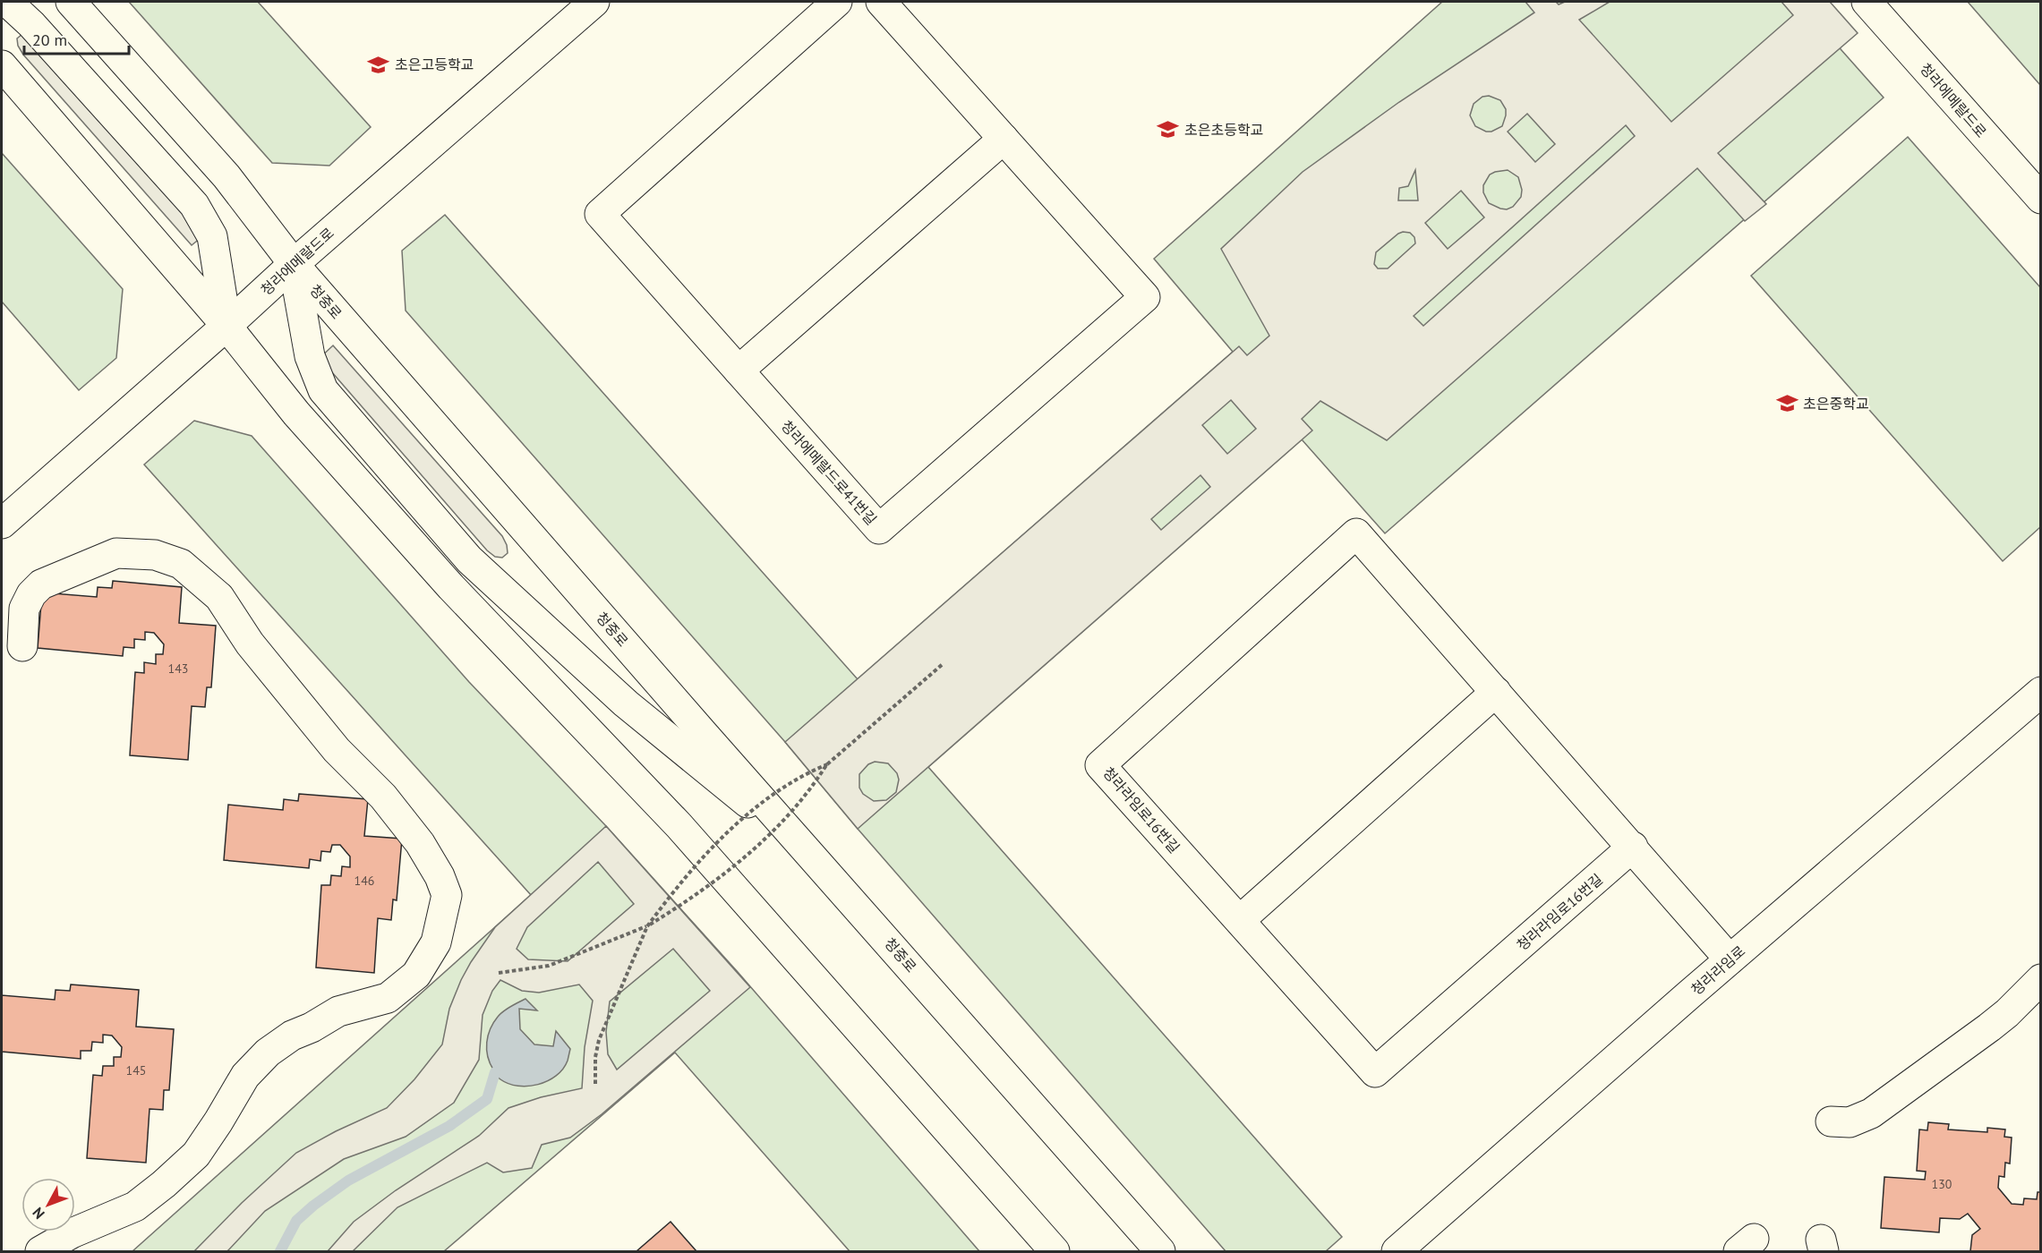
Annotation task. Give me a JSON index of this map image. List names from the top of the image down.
{
  "streets": {
    "street": [
      "청라에메랄드로",
      "청중로",
      "청라에메랄드로41번길",
      "청라라임로16번길",
      "청라라임로"
    ]
  },
  "crossings": [
    ["청라에메랄드로", "청중로"],
    ["청라라임로16번길", "청라라임로"]
  ],
  "places": {
    "school or university": ["초은고등학교", "초은초등학교", "초은중학교"]
  },
  "house_numbers": [
    "143",
    "146",
    "145",
    "130"
  ],
  "scale_bar": "20 m",
  "north": "bottom left"
}
